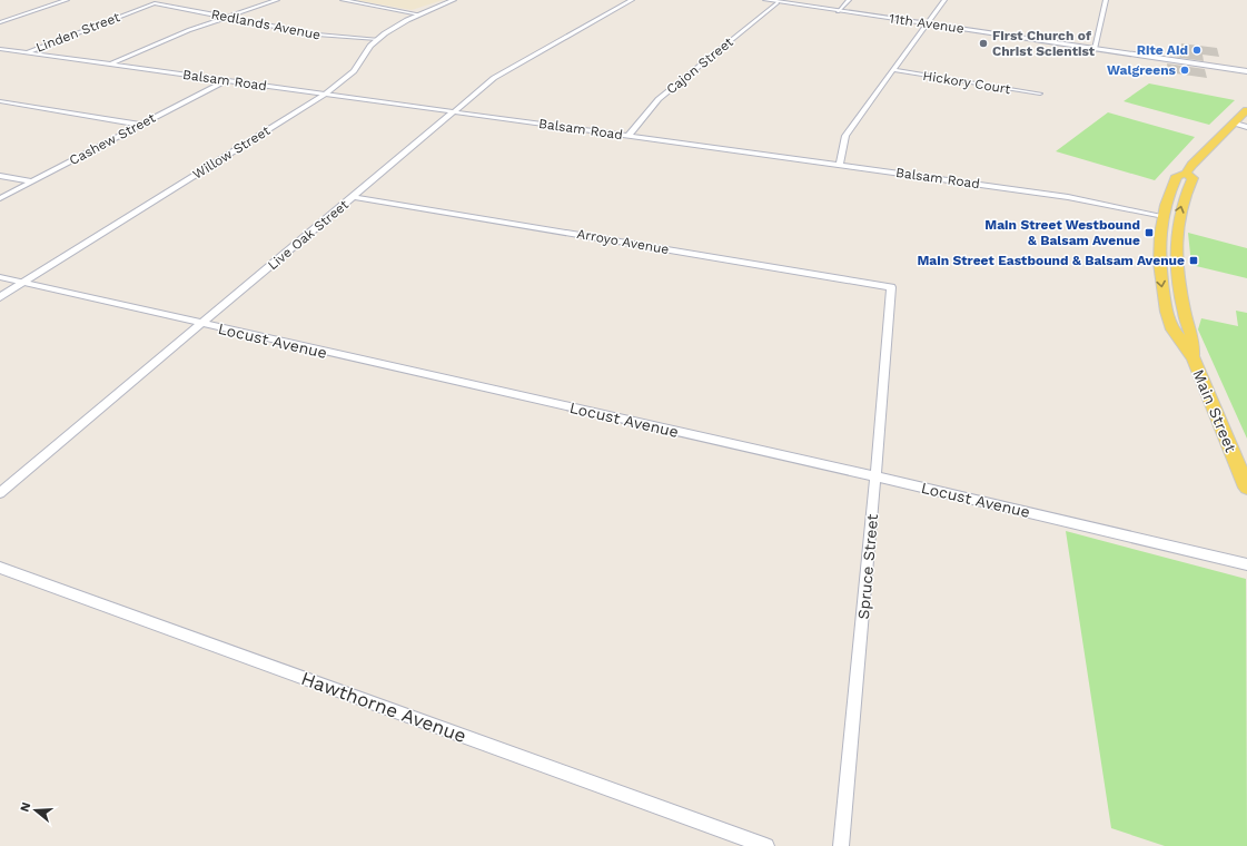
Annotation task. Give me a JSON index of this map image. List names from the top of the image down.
{
  "streets": {
    "main road": ["11th Avenue", "Main Street"],
    "street": [
      "Redlands Avenue",
      "Linden Street",
      "Cajon Street",
      "Balsam Road",
      "Hickory Court",
      "Cashew Street",
      "Willow Street",
      "Live Oak Street",
      "Arroyo Avenue",
      "Locust Avenue",
      "Spruce Street",
      "Hawthorne Avenue"
    ]
  },
  "crossings": [
    ["11th Avenue", "Cajon Street"],
    ["Redlands Avenue", "Linden Street"],
    ["Redlands Avenue", "Willow Street"],
    ["Linden Street", "Balsam Road"],
    ["Cajon Street", "Balsam Road"],
    ["Balsam Road", "Cashew Street"],
    ["Balsam Road", "Willow Street"],
    ["Balsam Road", "Live Oak Street"],
    ["Balsam Road", "Main Street"],
    ["Willow Street", "Locust Avenue"],
    ["Live Oak Street", "Arroyo Avenue"],
    ["Live Oak Street", "Locust Avenue"],
    ["Arroyo Avenue", "Spruce Street"],
    ["Locust Avenue", "Spruce Street"]
  ],
  "places": {
    "other": ["First Church of Christ Scientist", "Rite Aid", "Walgreens"],
    "transit": ["Main Street Westbound & Balsam Avenue", "Main Street Eastbound & Balsam Avenue"]
  },
  "north": "left"
}
